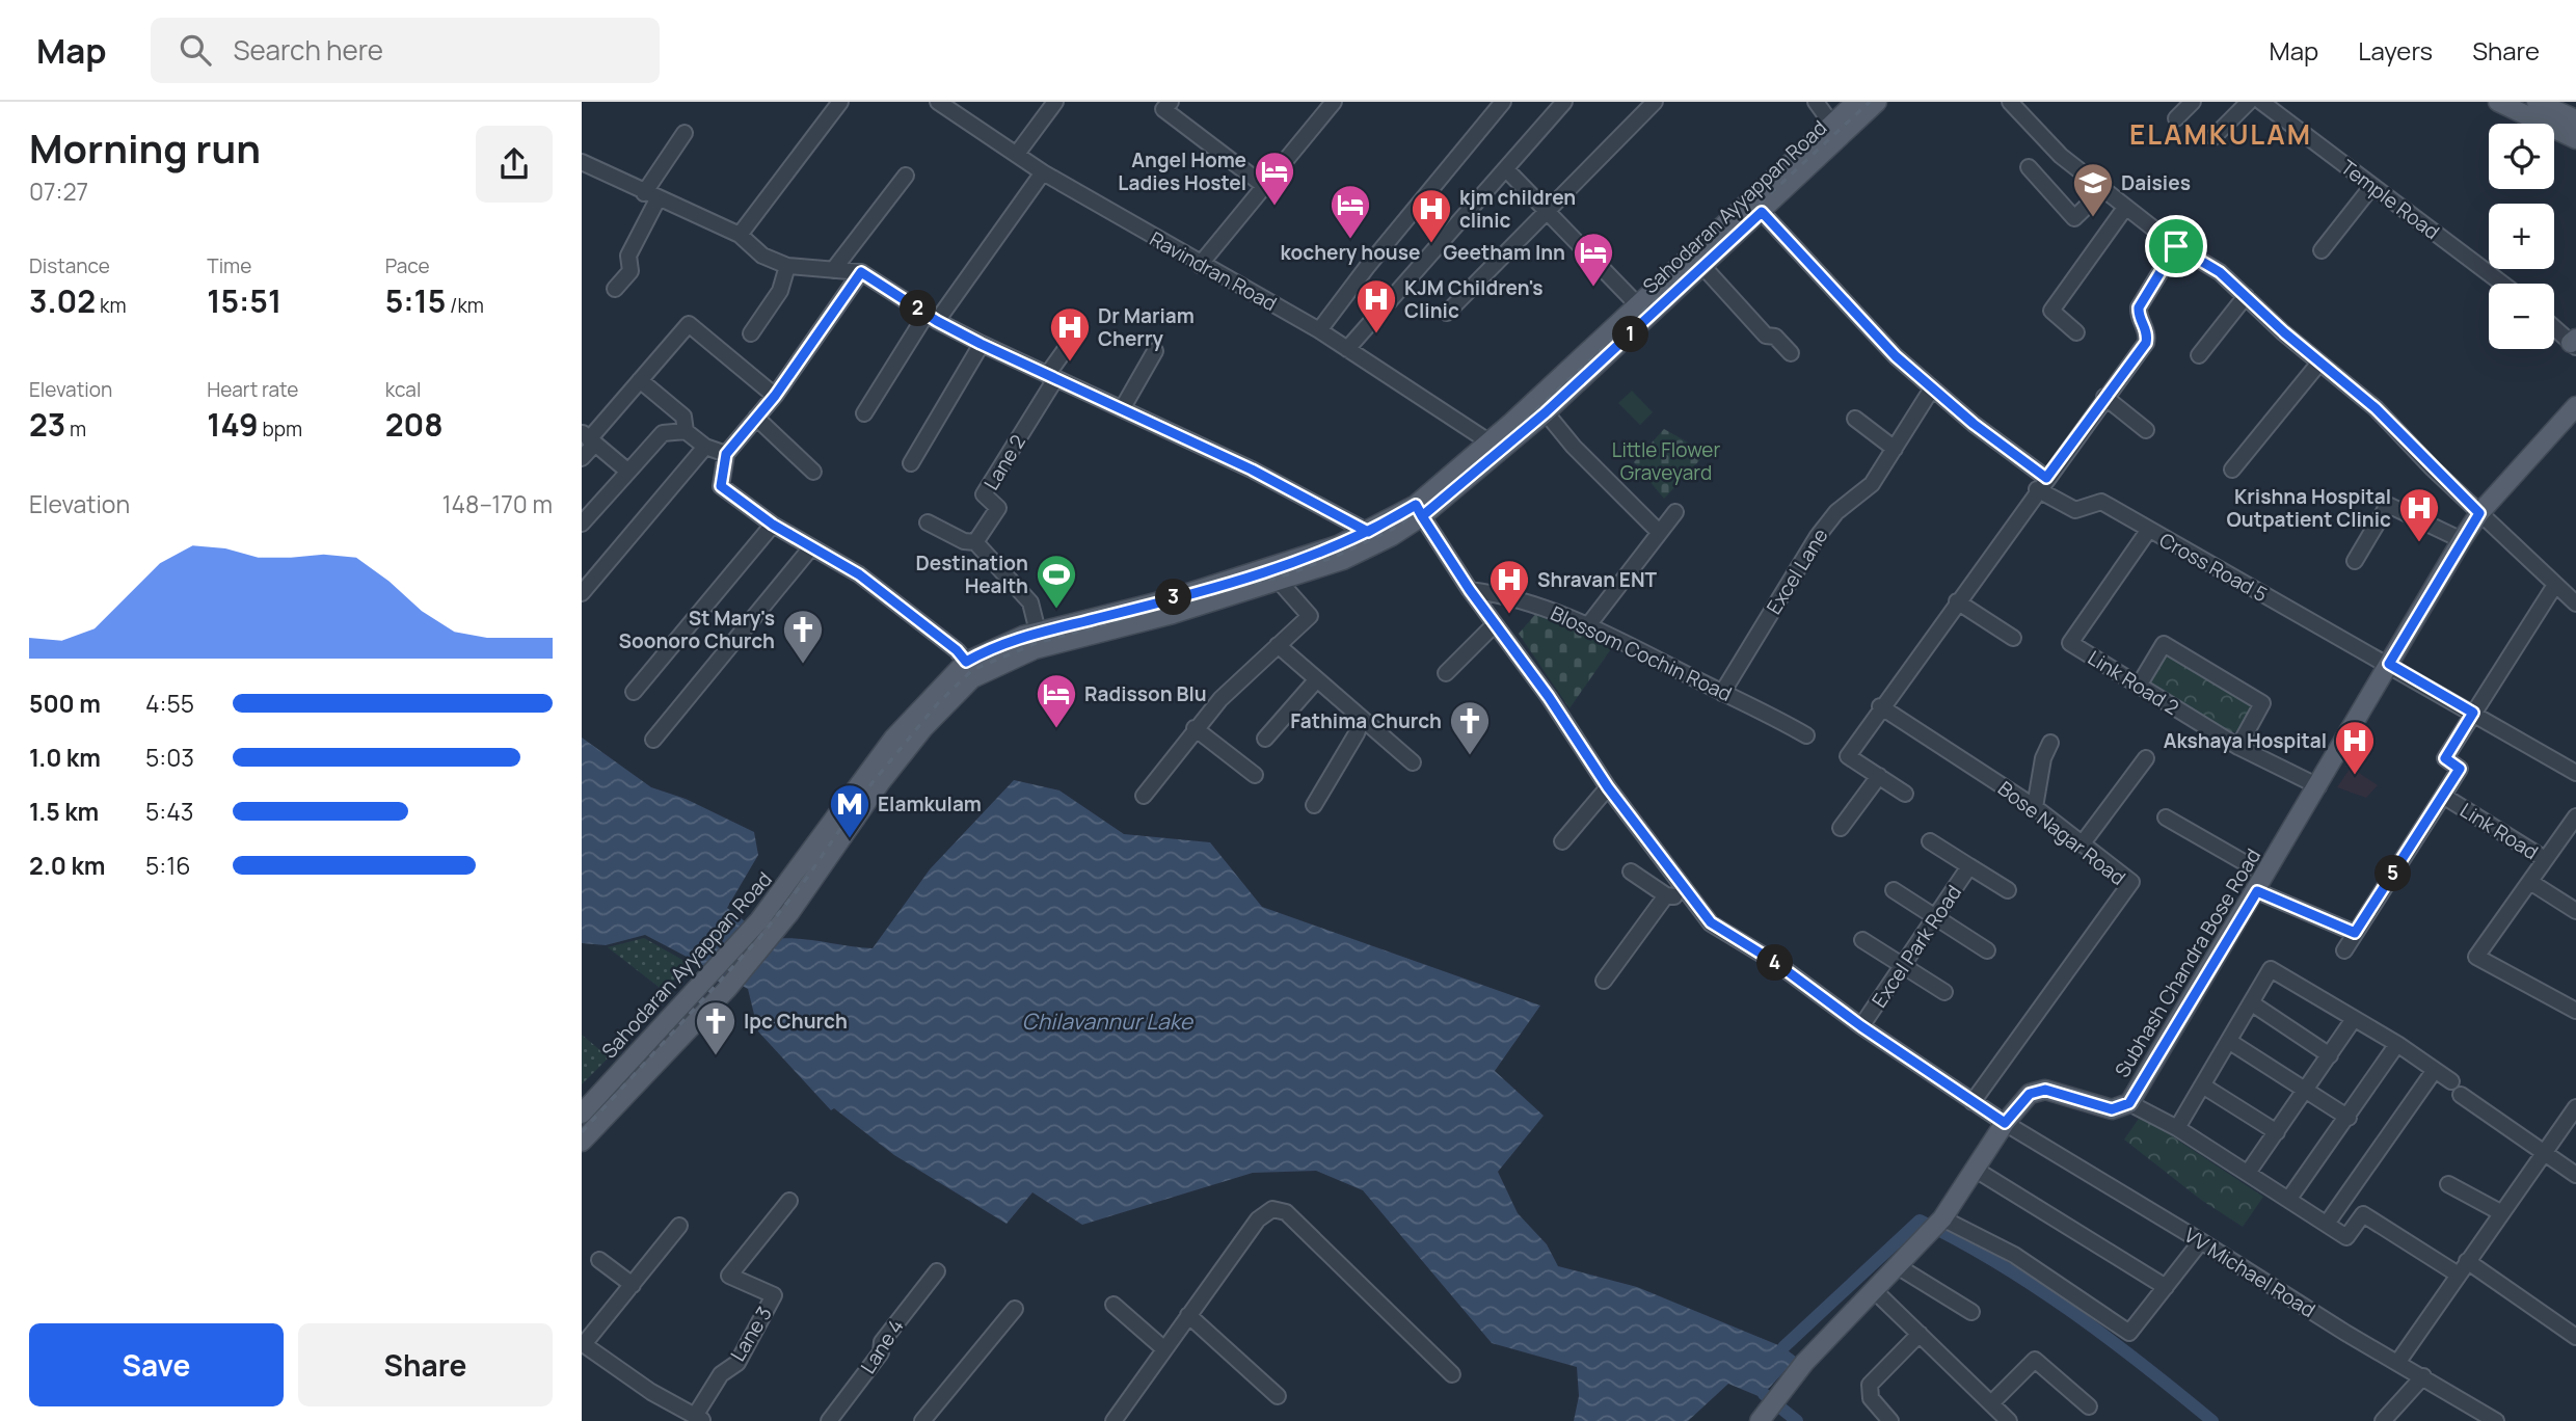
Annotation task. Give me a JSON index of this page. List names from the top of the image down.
{
  "streets": {
    "main road": ["Sahodaran Ayyappan Road", "Subhash Chandra Bose Road"],
    "street": [
      "Temple Road",
      "Ravindran Road",
      "Lane 2",
      "Cross Road 5",
      "Excel Lane",
      "Blossom Cochin Road",
      "Link Road 2",
      "Link Road",
      "Bose Nagar Road",
      "Excel Park Road",
      "VV Michael Road",
      "Lane 3",
      "Lane 4"
    ]
  },
  "crossings": [
    ["Sahodaran Ayyappan Road", "Ravindran Road"],
    ["Sahodaran Ayyappan Road", "VV Michael Road"],
    ["Cross Road 5", "Link Road 2"],
    ["Cross Road 5", "Subhash Chandra Bose Road"],
    ["Excel Lane", "Blossom Cochin Road"],
    ["Blossom Cochin Road", "VV Michael Road"],
    ["Link Road 2", "Subhash Chandra Bose Road"],
    ["Bose Nagar Road", "VV Michael Road"],
    ["Excel Park Road", "VV Michael Road"],
    ["Subhash Chandra Bose Road", "VV Michael Road"]
  ],
  "districts": ["ELAMKULAM"],
  "water": ["Chilavannur Lake"],
  "parks": ["Little Flower Graveyard"],
  "places": {
    "hotel": [
      "Angel Home Ladies Hostel",
      "kochery house",
      "Geetham Inn",
      "Radisson Blu"
    ],
    "school or university": ["Daisies"],
    "hospital": [
      "kjm children clinic",
      "KJM Children's Clinic",
      "Dr Mariam Cherry",
      "Krishna Hospital Outpatient Clinic",
      "Shravan ENT",
      "Akshaya Hospital"
    ],
    "sports": ["Destination Health"],
    "church": ["St Mary's Soonoro Church", "Fathima Church", "Ipc Church"],
    "metro station": ["Elamkulam"]
  },
  "page": {
    "header": "Map",
    "search": "Search here",
    "nav": ["Map", "Layers", "Share"],
    "heading": ["Morning run", "07:27"],
    "map_buttons": ["+", "−"],
    "stats": [
      ["Distance", "3.02 km"],
      ["Time", "15:51"],
      ["Pace", "5:15 /km"],
      ["Elevation", "23 m"],
      ["Heart rate", "149 bpm"],
      ["kcal", "208"]
    ],
    "pins": [
      "2",
      "1",
      "3",
      "5",
      "4"
    ],
    "chart": ["Elevation", "148–170 m"],
    "list": [
      {
        "name": "500 m",
        "note": "4:55"
      },
      {
        "name": "1.0 km",
        "note": "5:03"
      },
      {
        "name": "1.5 km",
        "note": "5:43"
      },
      {
        "name": "2.0 km",
        "note": "5:16"
      }
    ],
    "buttons": ["Save", "Share"]
  }
}
